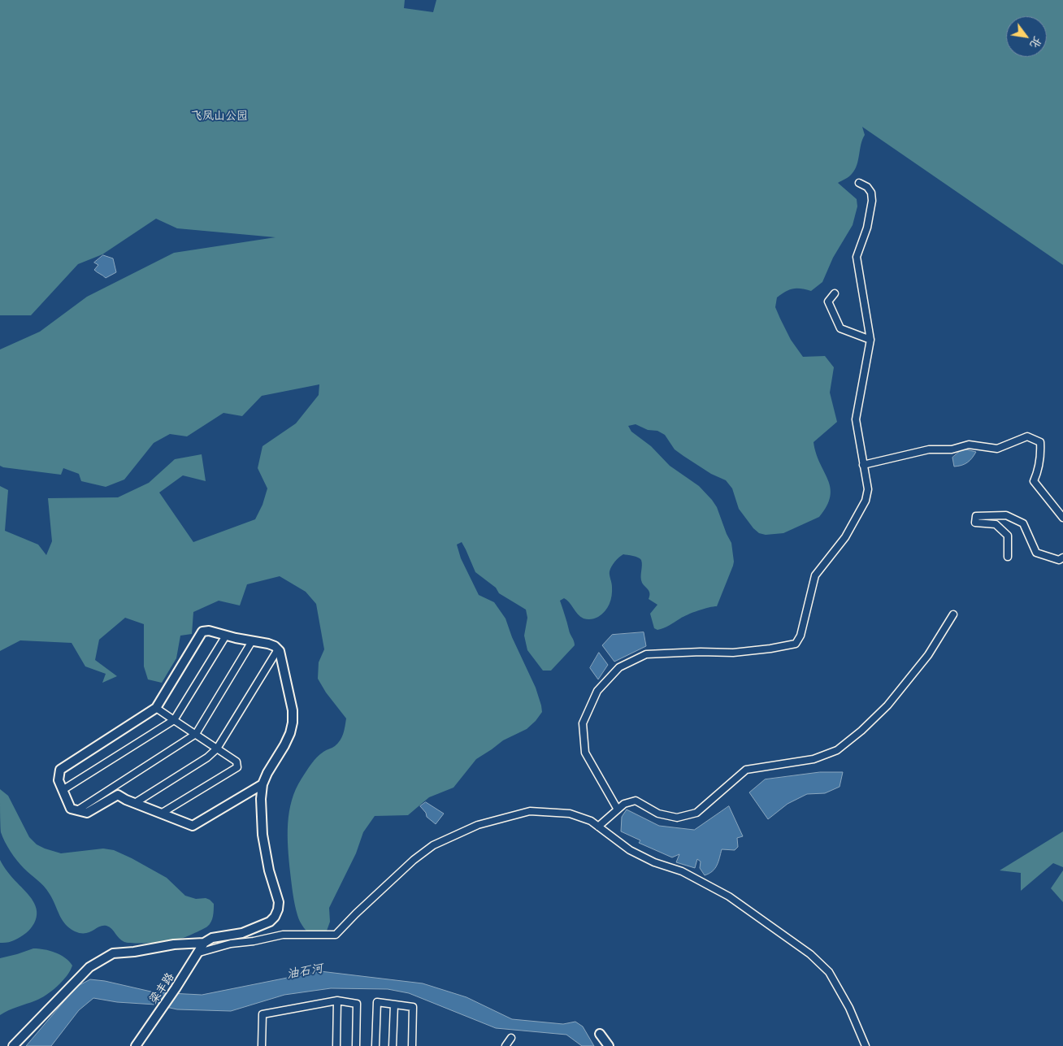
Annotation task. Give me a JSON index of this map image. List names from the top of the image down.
{
  "streets": {
    "street": ["梁丰路"]
  },
  "water": ["油石河"],
  "parks": ["飞凤山公园"],
  "north": "bottom right"
}
